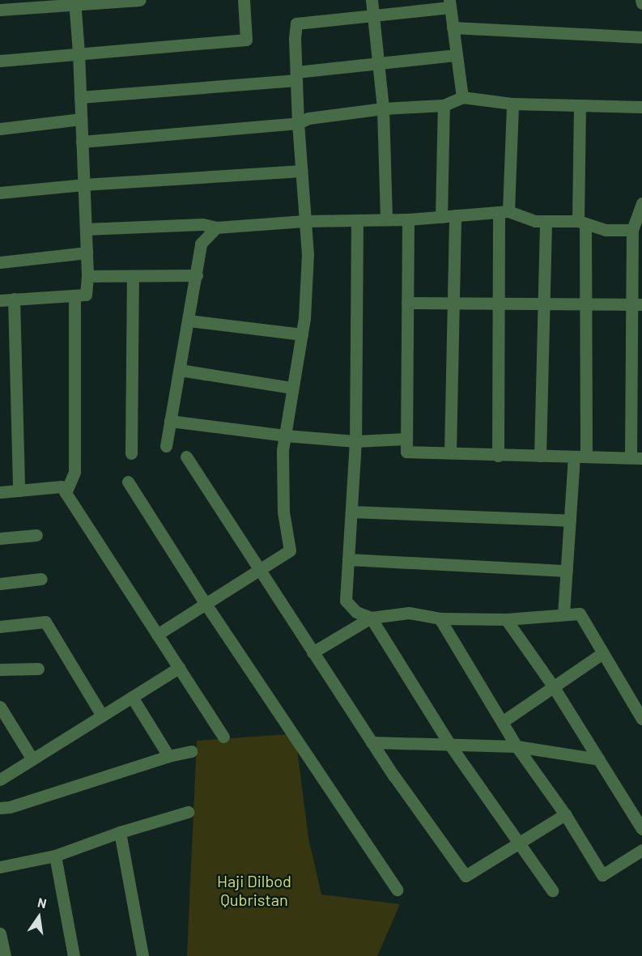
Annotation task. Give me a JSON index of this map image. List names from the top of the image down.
{
  "parks": ["Haji Dilbod Qubristan"],
  "north": "top"
}
